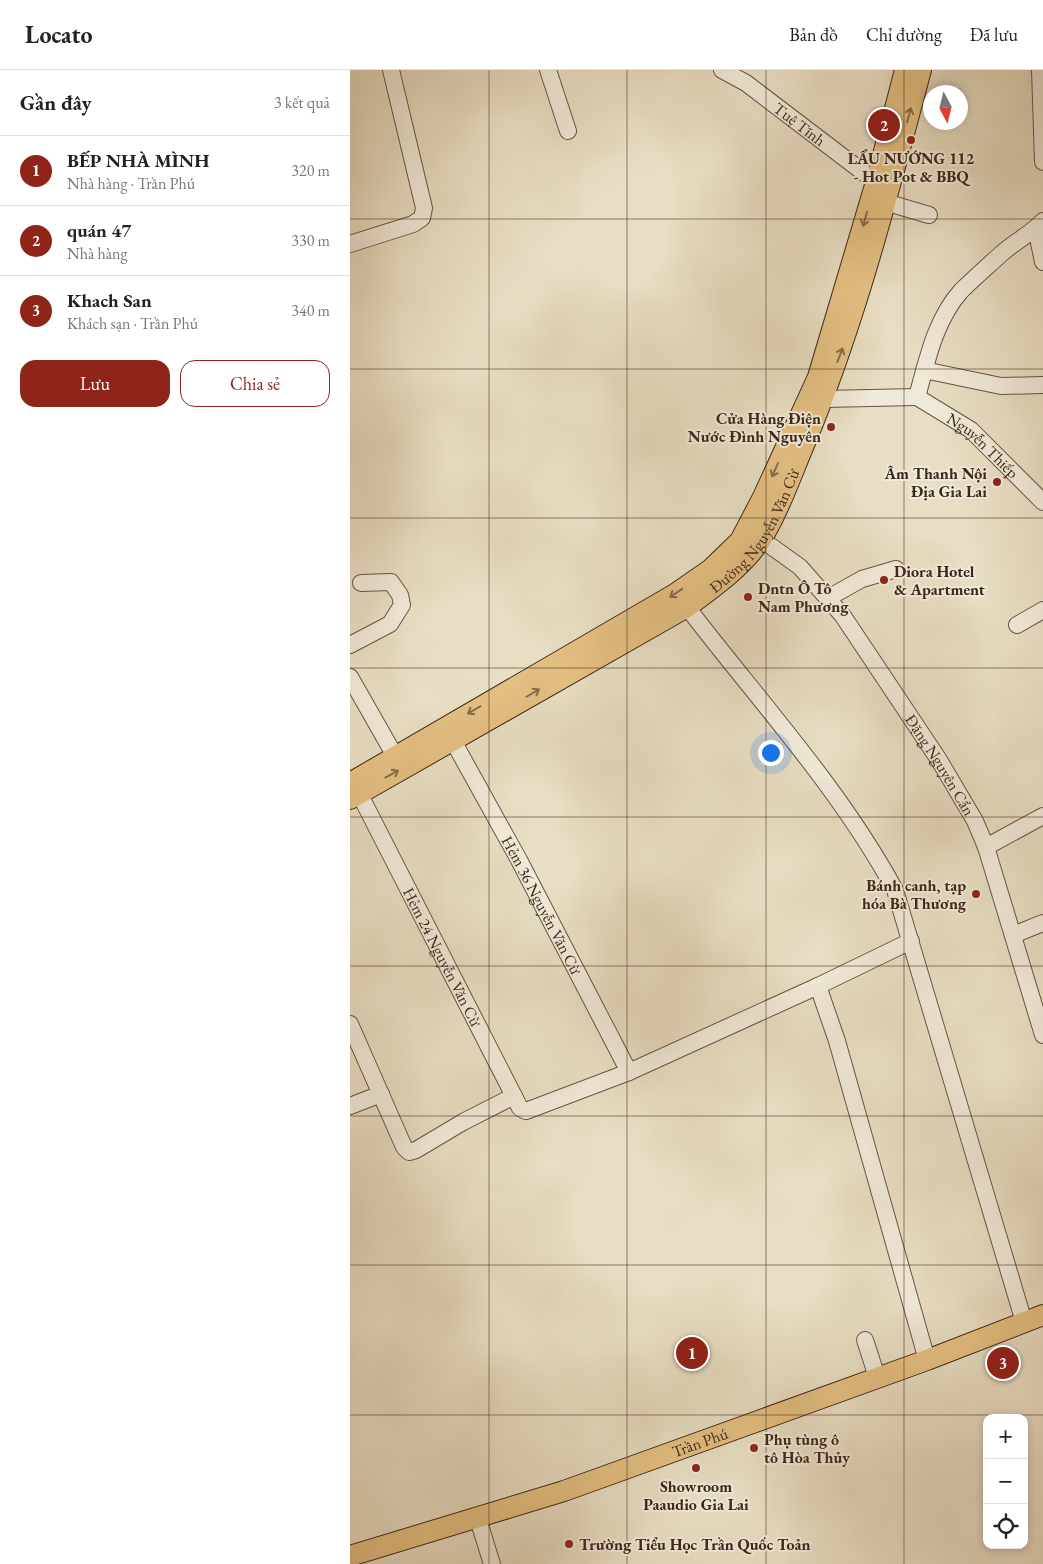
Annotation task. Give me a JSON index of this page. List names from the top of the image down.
{
  "streets": {
    "main road": ["Đường Nguyễn Văn Cừ", "Trần Phú"],
    "street": [
      "Tuệ Tĩnh",
      "Nguyễn Thiếp",
      "Đặng Nguyên Cẩn",
      "Hẻm 36 Nguyễn Văn Cừ",
      "Hẻm 24 Nguyễn Văn Cừ"
    ]
  },
  "crossings": [
    ["Tuệ Tĩnh", "Đường Nguyễn Văn Cừ"],
    ["Đường Nguyễn Văn Cừ", "Đặng Nguyên Cẩn"],
    ["Đường Nguyễn Văn Cừ", "Hẻm 36 Nguyễn Văn Cừ"],
    ["Đường Nguyễn Văn Cừ", "Hẻm 24 Nguyễn Văn Cừ"],
    ["Hẻm 36 Nguyễn Văn Cừ", "Hẻm 24 Nguyễn Văn Cừ"]
  ],
  "places": [
    "LẨU NƯỚNG 112 - Hot Pot & BBQ",
    "Cửa Hàng Điện Nước Đình Nguyên",
    "Âm Thanh Nội Địa Gia Lai",
    "Diora Hotel & Apartment",
    "Dntn Ô Tô Nam Phương",
    "Bánh canh, tạp hóa Bà Thương",
    "Phụ tùng ô tô Hòa Thủy",
    "Showroom Paaudio Gia Lai",
    "Trường Tiểu Học Trần Quốc Toản"
  ],
  "north": "bottom",
  "page": {
    "header": "Locato",
    "nav": ["Bản đồ", "Chỉ đường", "Đã lưu"],
    "heading": ["Gần đây", "3 kết quả"],
    "pins": ["2", "1", "3"],
    "list": [
      {
        "mark": "1",
        "name": "BẾP NHÀ MÌNH",
        "note": "Nhà hàng · Trần Phú",
        "value": "320 m"
      },
      {
        "mark": "2",
        "name": "quán 47",
        "note": "Nhà hàng",
        "value": "330 m"
      },
      {
        "mark": "3",
        "name": "Khach San",
        "note": "Khách sạn · Trần Phú",
        "value": "340 m"
      }
    ],
    "buttons": ["Lưu", "Chia sẻ"],
    "map_buttons": ["+", "−"]
  }
}
